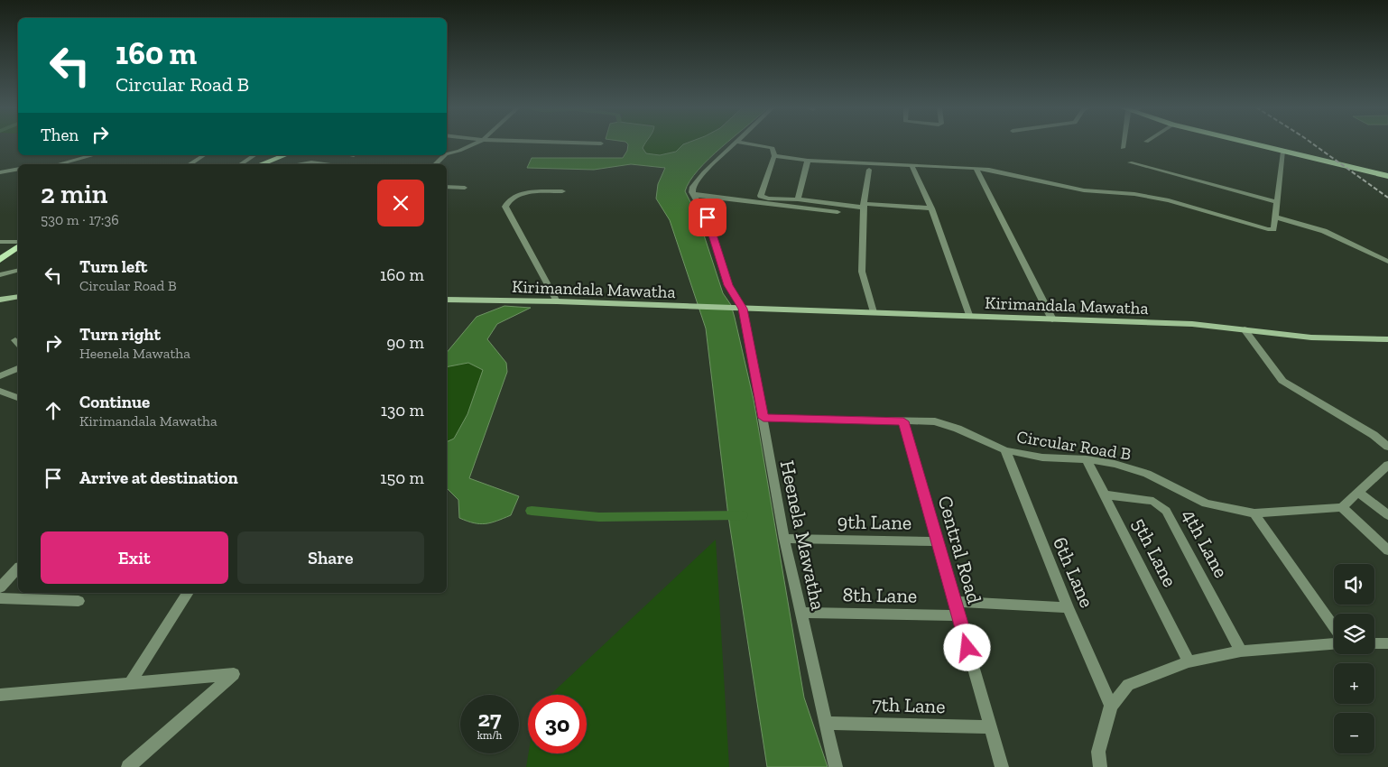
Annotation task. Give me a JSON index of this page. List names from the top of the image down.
{
  "streets": {
    "main road": ["Kirimandala Mawatha"],
    "street": [
      "Circular Road B",
      "9th Lane",
      "Heenela Mawatha",
      "4th Lane",
      "Central Road",
      "5th Lane",
      "6th Lane",
      "8th Lane",
      "7th Lane"
    ]
  },
  "crossings": [
    ["Kirimandala Mawatha", "Heenela Mawatha"],
    ["Circular Road B", "Heenela Mawatha"],
    ["Circular Road B", "Central Road"],
    ["Circular Road B", "5th Lane"],
    ["Circular Road B", "6th Lane"],
    ["9th Lane", "Heenela Mawatha"],
    ["9th Lane", "Central Road"],
    ["Heenela Mawatha", "8th Lane"],
    ["Heenela Mawatha", "7th Lane"],
    ["4th Lane", "5th Lane"],
    ["Central Road", "8th Lane"],
    ["Central Road", "7th Lane"]
  ],
  "page": {
    "turn": ["160 m", "Circular Road B"],
    "then": "Then",
    "heading": ["2 min", "530 m · 17:36"],
    "list": [
      {
        "name": "Turn left",
        "note": "Circular Road B",
        "value": "160 m"
      },
      {
        "name": "Turn right",
        "note": "Heenela Mawatha",
        "value": "90 m"
      },
      {
        "name": "Continue",
        "note": "Kirimandala Mawatha",
        "value": "130 m"
      },
      {
        "name": "Arrive at destination",
        "value": "150 m"
      }
    ],
    "buttons": ["Exit", "Share"],
    "map_buttons": ["+", "−"],
    "speed": "27 km/h",
    "limit": "30"
  }
}
